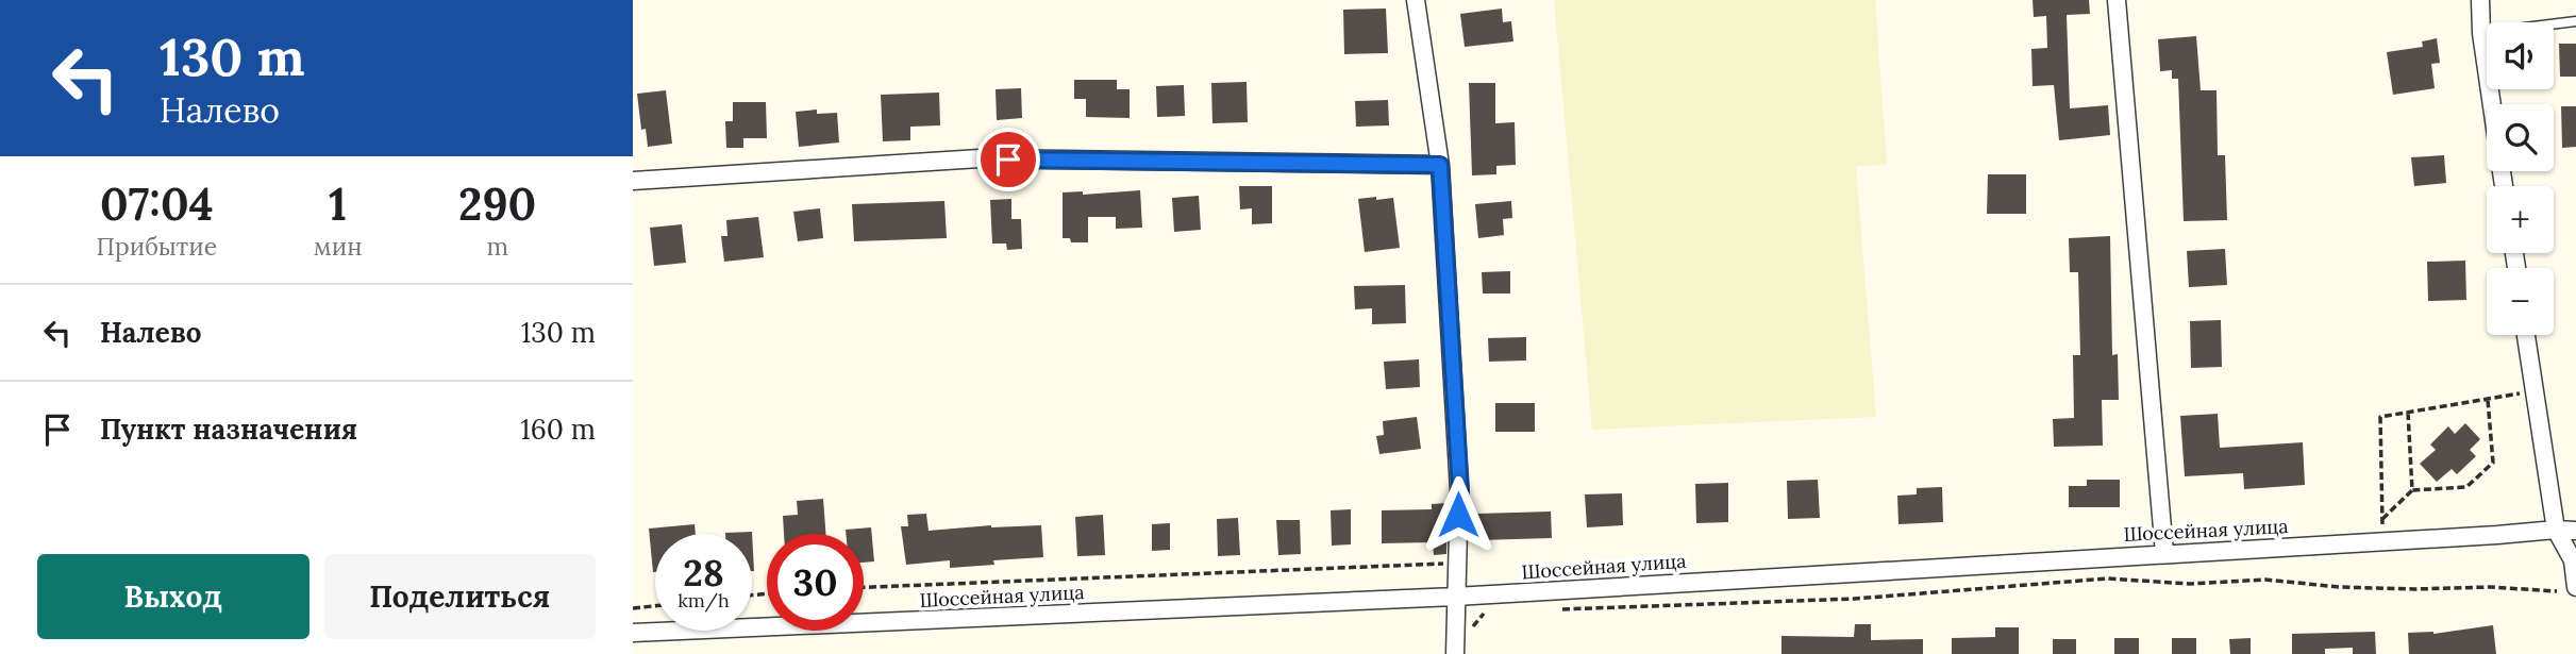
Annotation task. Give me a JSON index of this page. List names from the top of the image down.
{
  "streets": {
    "street": ["Шоссейная улица"]
  },
  "page": {
    "turn": ["130 m", "Налево"],
    "map_buttons": ["+", "−"],
    "eta": [
      "07:04",
      "Прибытие",
      "1",
      "мин",
      "290",
      "m"
    ],
    "list": [
      {
        "name": "Налево",
        "value": "130 m"
      },
      {
        "name": "Пункт назначения",
        "value": "160 m"
      }
    ],
    "speed": "28 km/h",
    "limit": "30",
    "buttons": ["Выход", "Поделиться"]
  }
}
